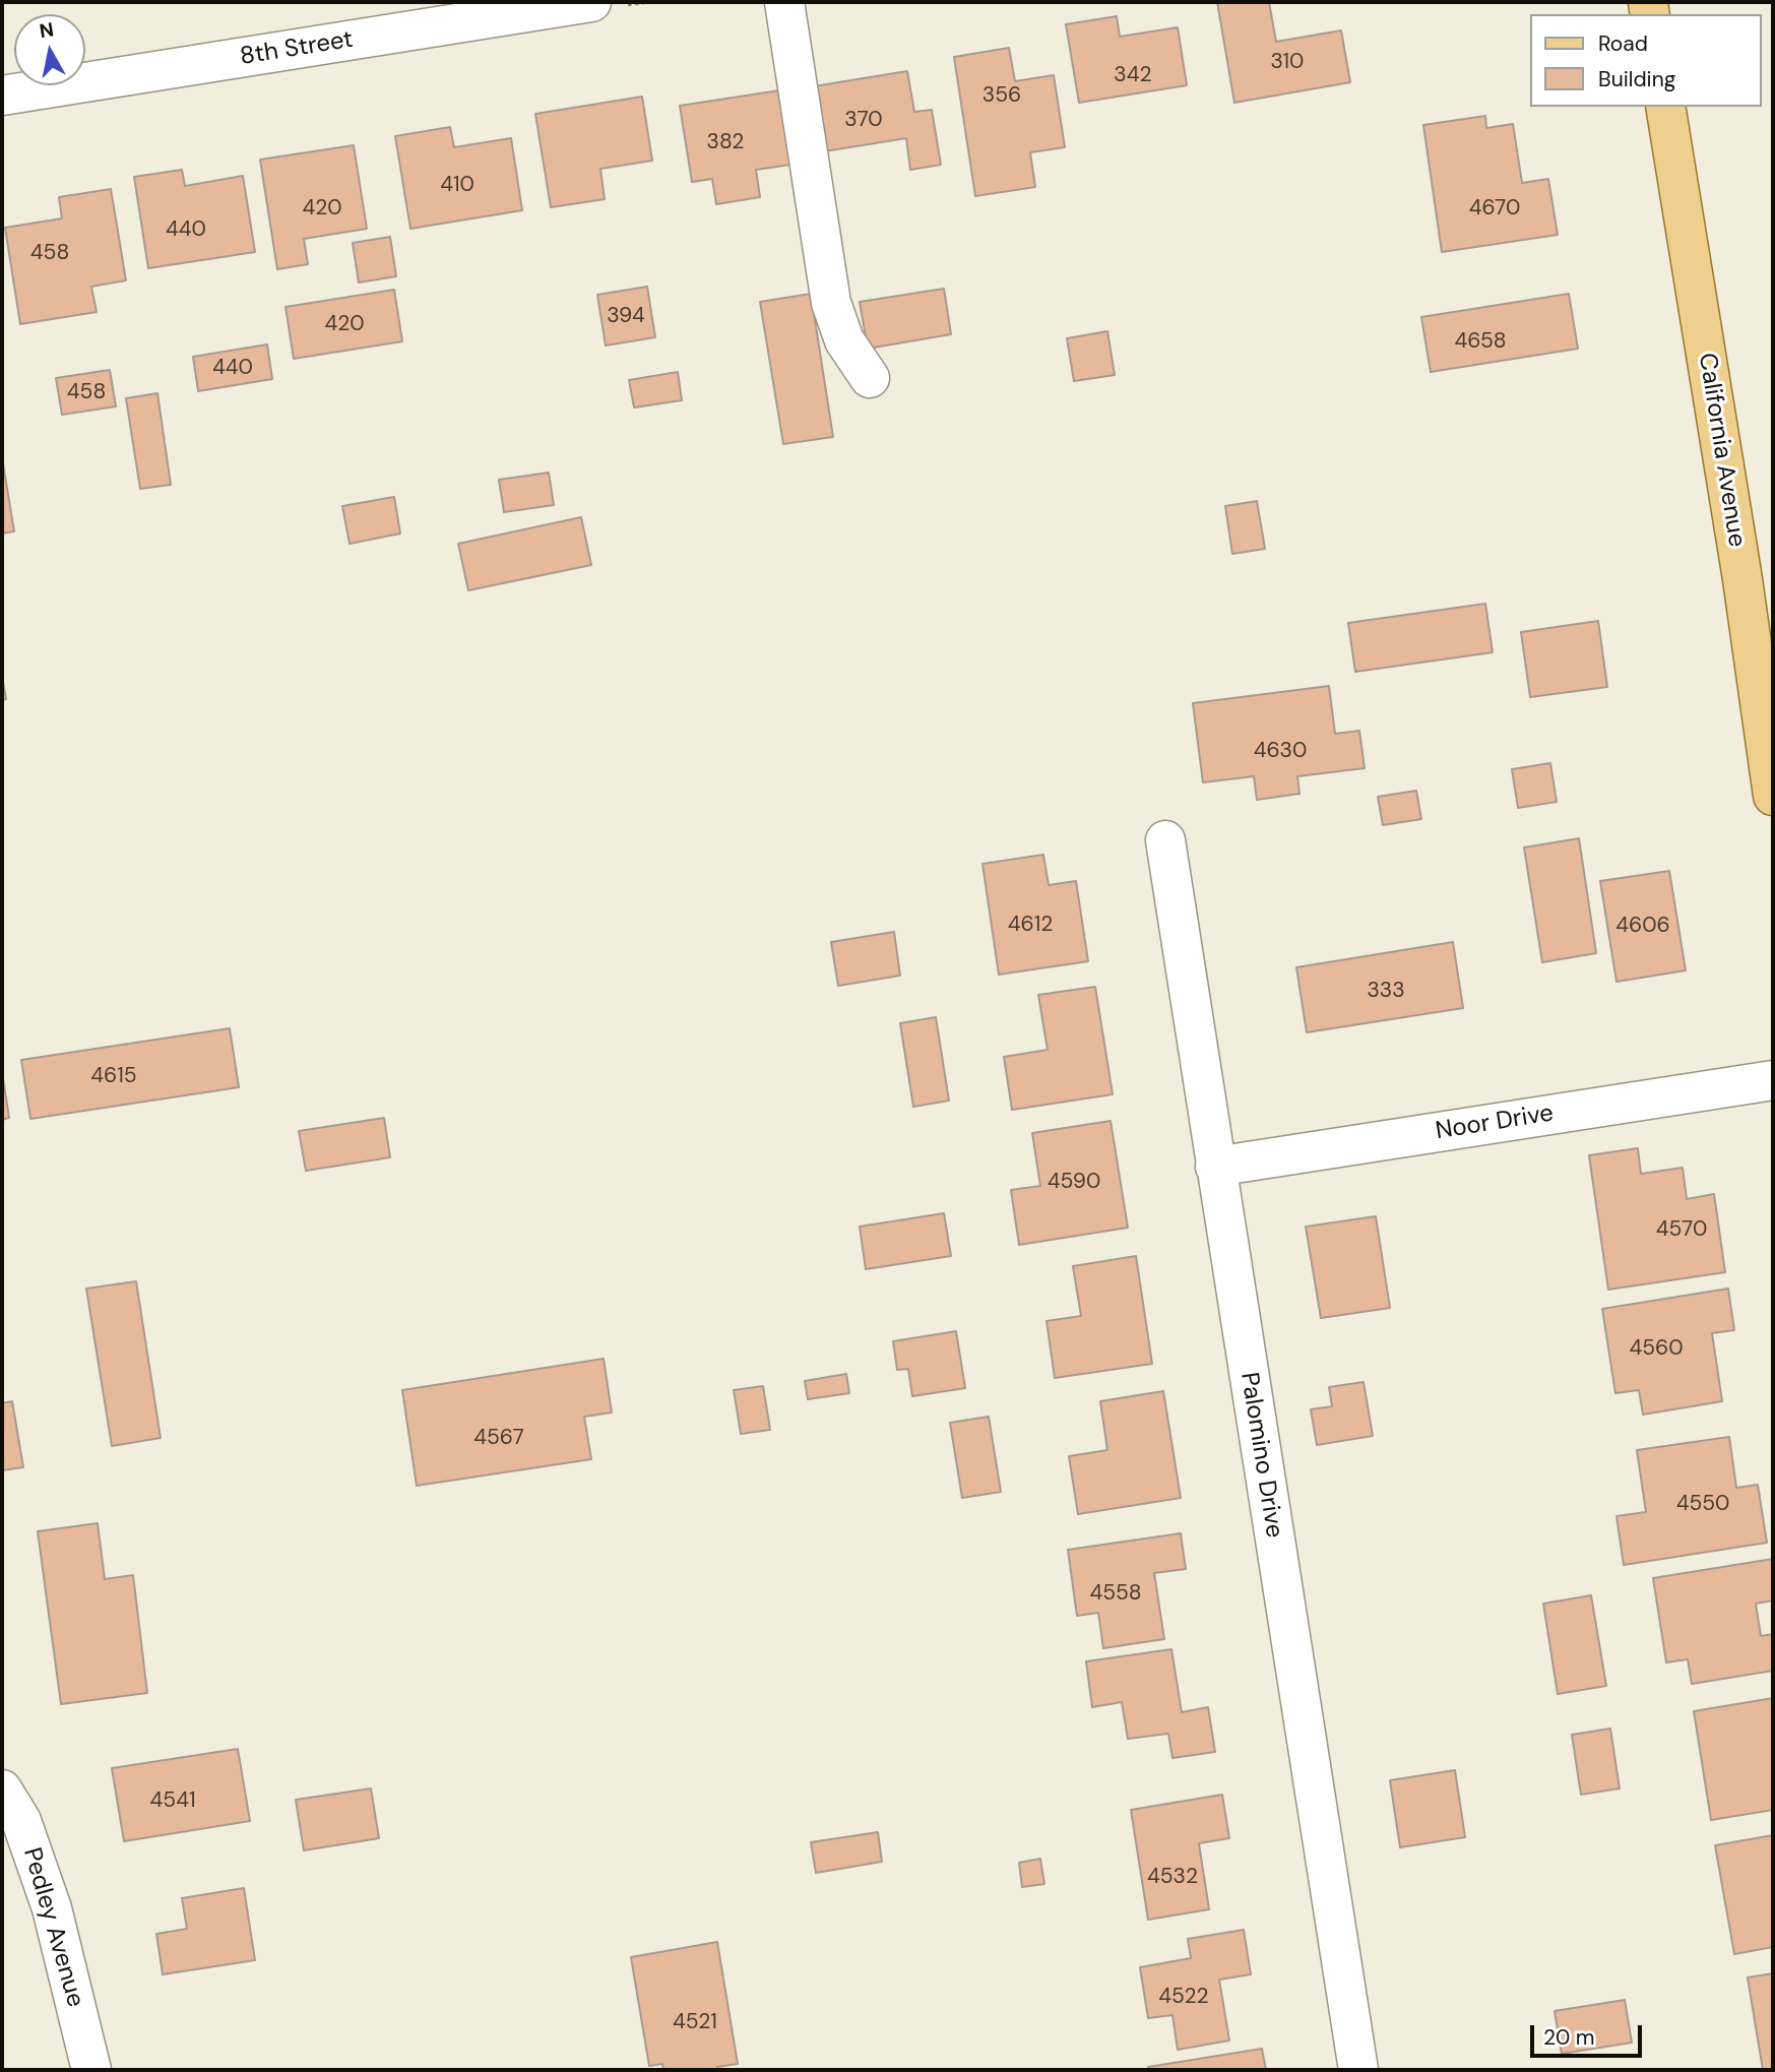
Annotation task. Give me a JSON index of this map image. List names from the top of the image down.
{
  "streets": {
    "main road": ["California Avenue"],
    "street": [
      "8th Street",
      "Noor Drive",
      "Palomino Drive",
      "Pedley Avenue"
    ]
  },
  "crossings": [
    ["Noor Drive", "Palomino Drive"]
  ],
  "house_numbers": [
    "310",
    "342",
    "356",
    "370",
    "382",
    "410",
    "420",
    "4670",
    "440",
    "458",
    "394",
    "420",
    "4658",
    "440",
    "458",
    "4630",
    "4612",
    "4606",
    "333",
    "4615",
    "4590",
    "4570",
    "4560",
    "4567",
    "4550",
    "4558",
    "4541",
    "4532",
    "4522",
    "4521"
  ],
  "legend": ["Road", "Building"],
  "scale_bar": "20 m",
  "north": "top"
}
